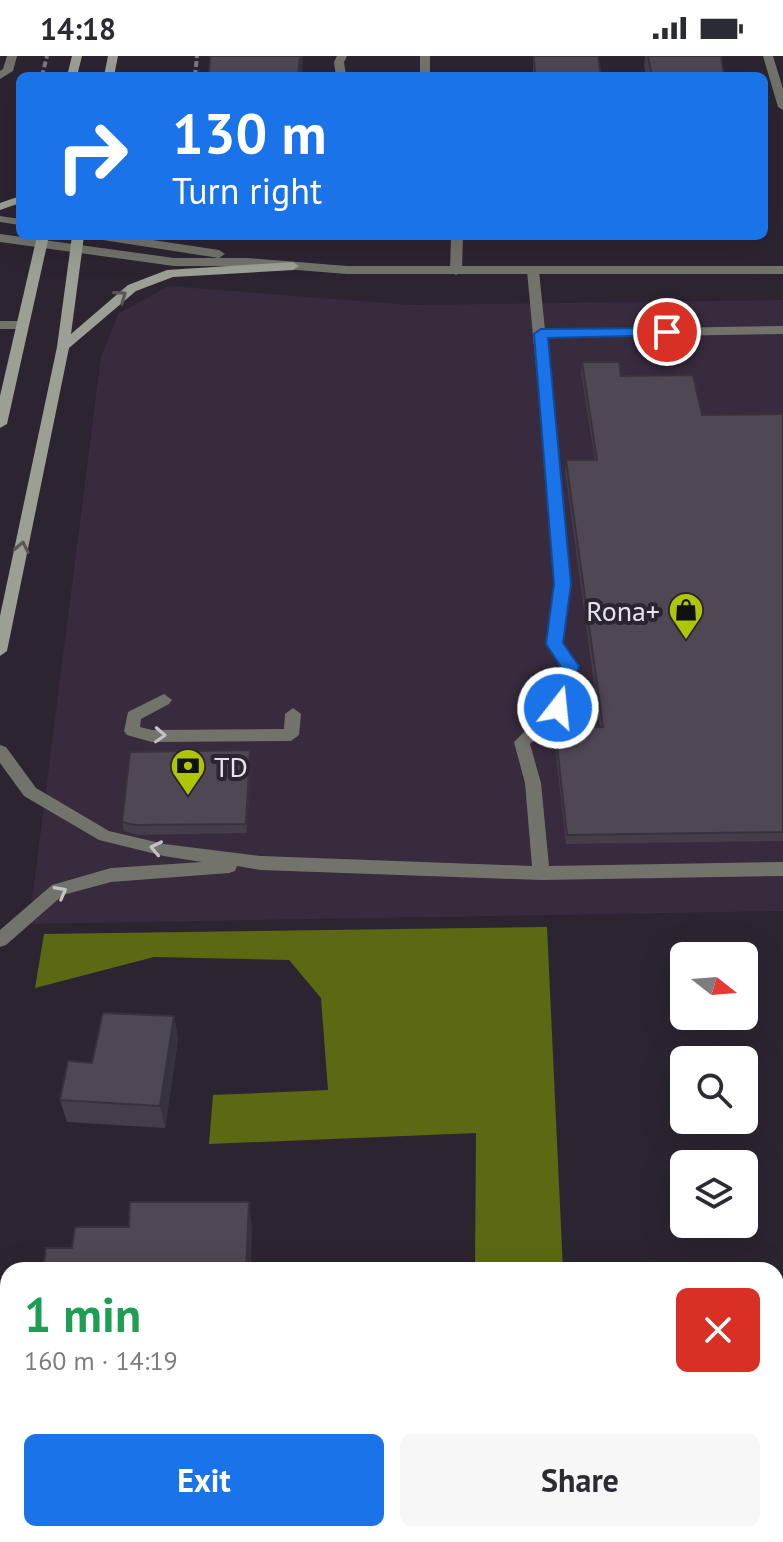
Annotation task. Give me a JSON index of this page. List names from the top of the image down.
{
  "places": {
    "shop": ["Rona+"],
    "bank": ["TD"]
  },
  "north": "right",
  "page": {
    "status": "14:18",
    "turn": ["130 m", "Turn right"],
    "heading": ["1 min", "160 m · 14:19"],
    "buttons": ["Exit", "Share"]
  }
}
